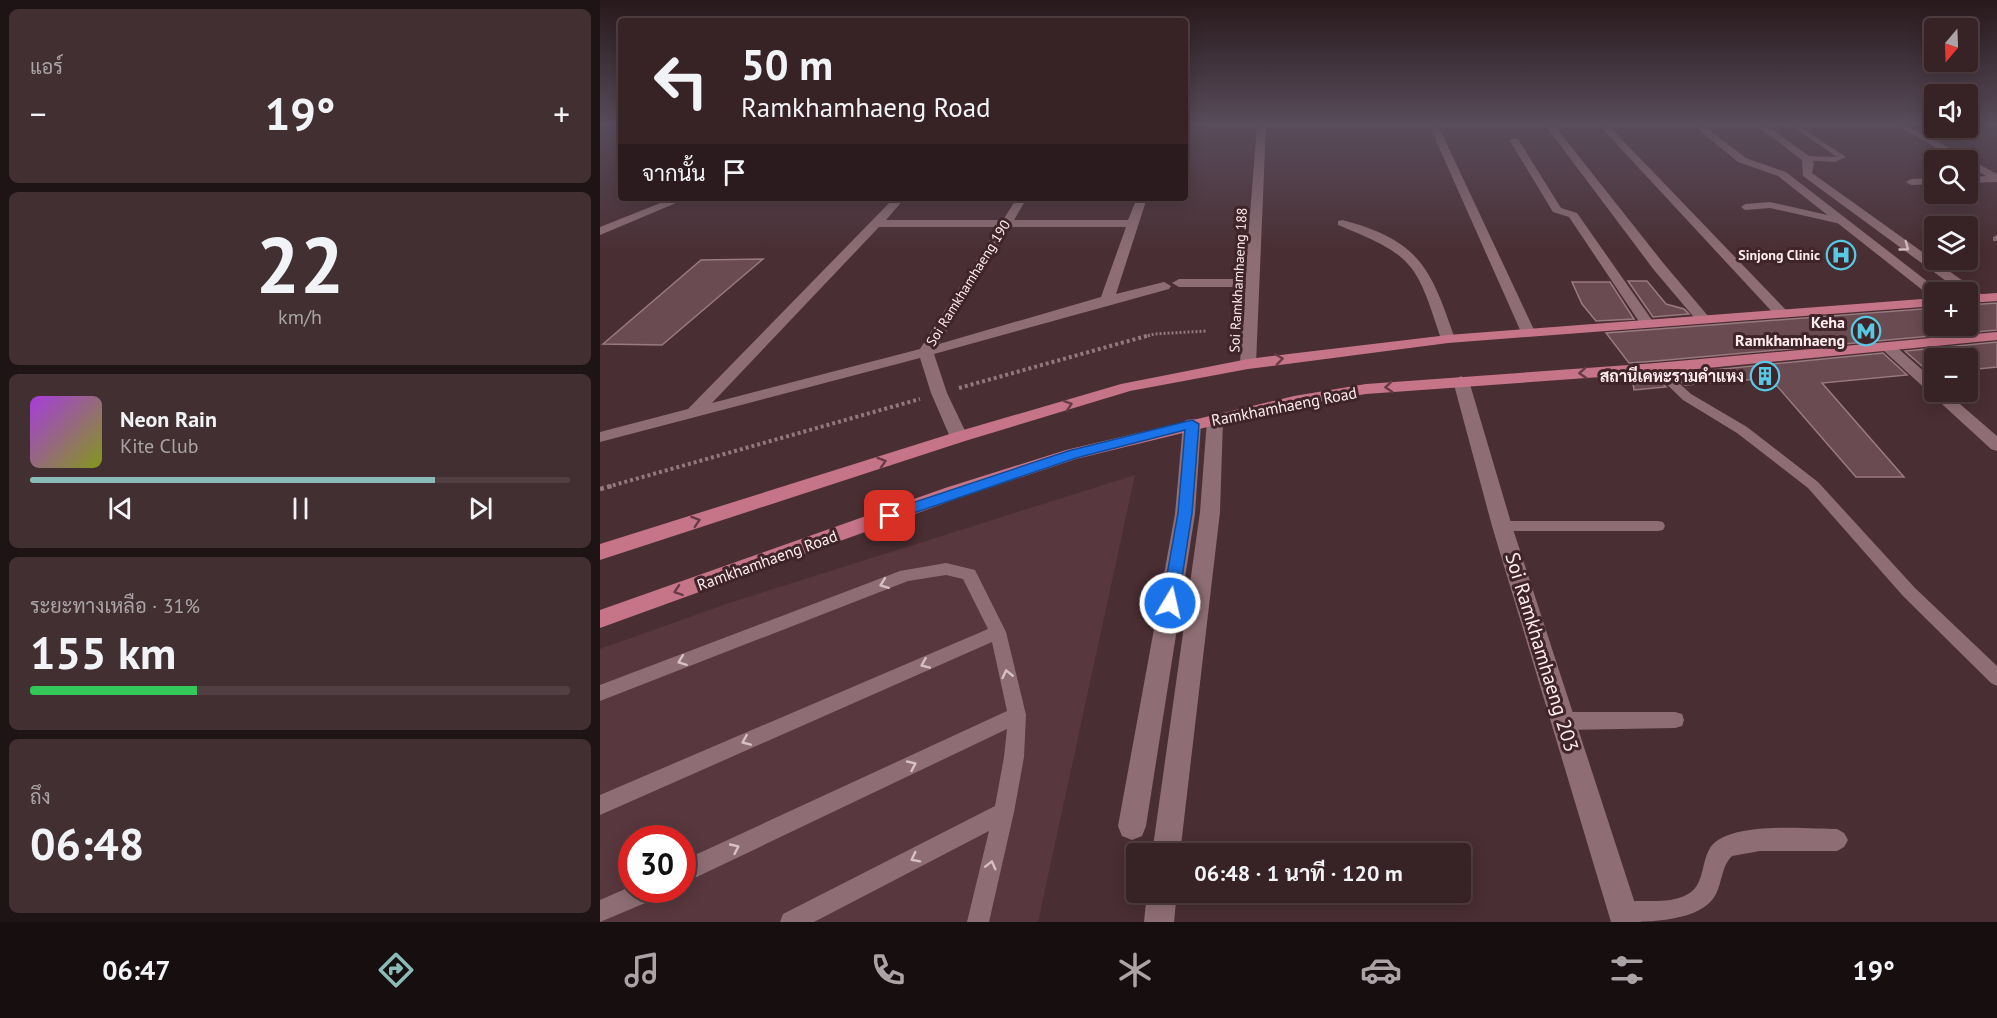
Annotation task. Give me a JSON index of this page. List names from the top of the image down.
{
  "streets": {
    "main road": ["Ramkhamhaeng Road"],
    "street": ["Soi Ramkhamhaeng 188", "Soi Ramkhamhaeng 190", "Soi Ramkhamhaeng 203"]
  },
  "crossings": [
    ["Ramkhamhaeng Road", "Soi Ramkhamhaeng 203"]
  ],
  "places": {
    "hospital": ["Sinjong Clinic"],
    "metro station": ["Keha Ramkhamhaeng"],
    "building": ["สถานีเคหะรามคำแหง"]
  },
  "north": "bottom",
  "page": {
    "tile": [
      "แอร์",
      ["22", "km/h"],
      ["ระยะทางเหลือ · 31%", "155 km"],
      ["ถึง", "06:48"]
    ],
    "map_buttons": ["+", "−"],
    "turn": ["50 m", "Ramkhamhaeng Road"],
    "heat": ["−", "19°", "+"],
    "then": "จากนั้น",
    "song": ["Neon Rain", "Kite Club"],
    "limit": "30",
    "trip": "06:48 · 1 นาที · 120 m",
    "tabs": ["06:47", "19°"]
  }
}
